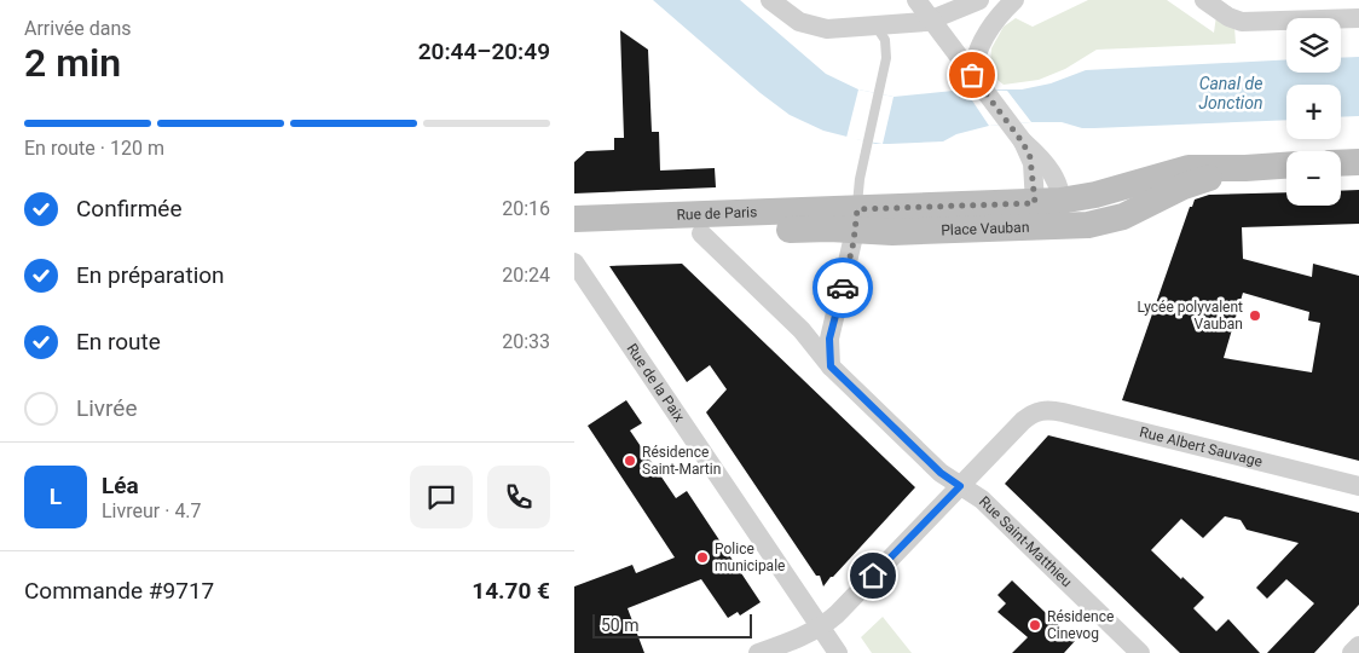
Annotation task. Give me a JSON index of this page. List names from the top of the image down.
{
  "streets": {
    "main road": ["Rue de Paris", "Place Vauban"],
    "street": ["Rue de la Paix", "Rue Albert Sauvage", "Rue Saint-Matthieu"]
  },
  "crossings": [
    ["Rue de Paris", "Place Vauban"],
    ["Rue de Paris", "Rue Saint-Matthieu"],
    ["Rue Albert Sauvage", "Rue Saint-Matthieu"]
  ],
  "water": ["Canal de Jonction"],
  "places": [
    "Lycée polyvalent Vauban",
    "Résidence Saint-Martin",
    "Police municipale",
    "Résidence Cinevog"
  ],
  "scale_bar": "50 m",
  "page": {
    "heading": ["2 min", "Arrivée dans", "20:44–20:49"],
    "panel": [
      "Léa",
      "Livreur · 4.7",
      "Commande #9717",
      "14.70 €"
    ],
    "map_buttons": ["+", "−"],
    "bar": "En route · 120 m",
    "list": [
      ["Confirmée", "20:16"],
      ["En préparation", "20:24"],
      ["En route", "20:33"],
      "Livrée"
    ],
    "round": "L",
    "scale": "50 m"
  }
}
